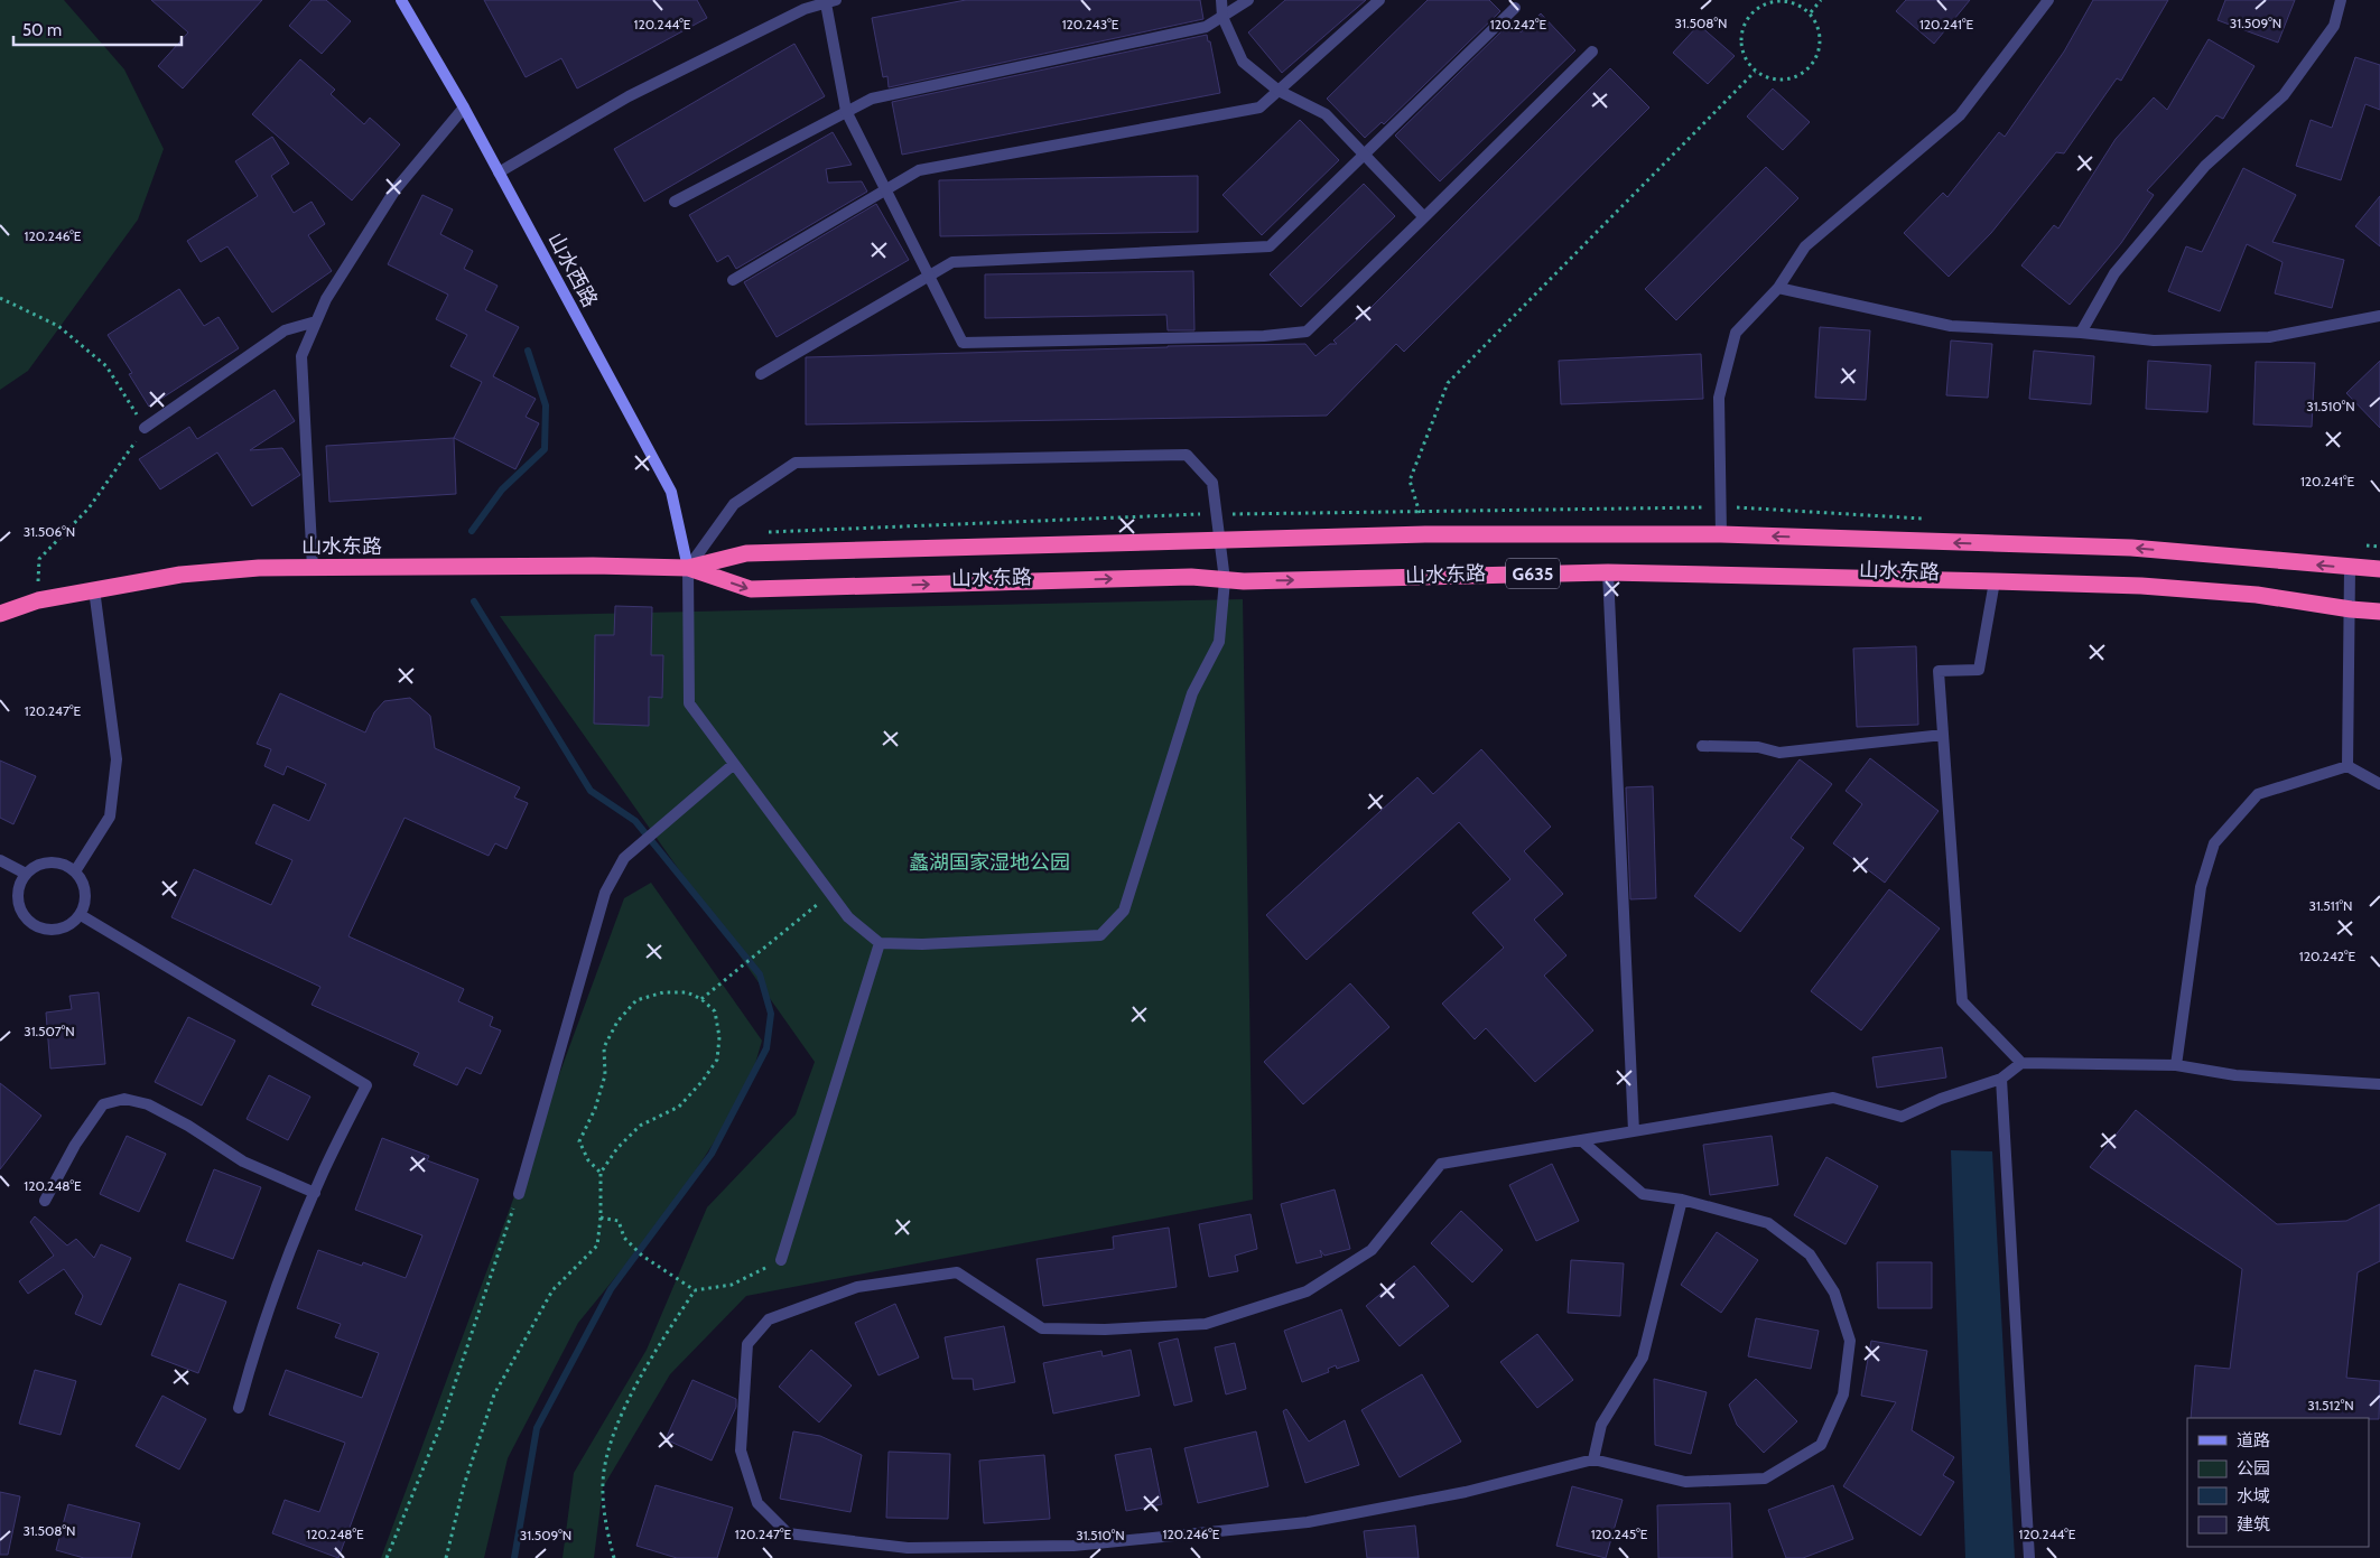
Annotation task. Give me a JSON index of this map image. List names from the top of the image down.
{
  "streets": {
    "highway": ["山水东路", "G635"],
    "street": ["山水西路"]
  },
  "crossings": [
    ["山水西路", "山水东路"]
  ],
  "parks": ["蠡湖国家湿地公园"],
  "legend": [
    "道路",
    "公园",
    "水域",
    "建筑"
  ],
  "scale_bar": "50 m",
  "coordinates": [
    "31.508°N",
    "31.509°N",
    "120.244°E",
    "120.243°E",
    "120.242°E",
    "120.241°E",
    "120.246°E",
    "31.510°N",
    "31.506°N",
    "120.247°E",
    "31.511°N",
    "31.507°N",
    "120.248°E",
    "31.512°N",
    "120.245°E"
  ]
}
